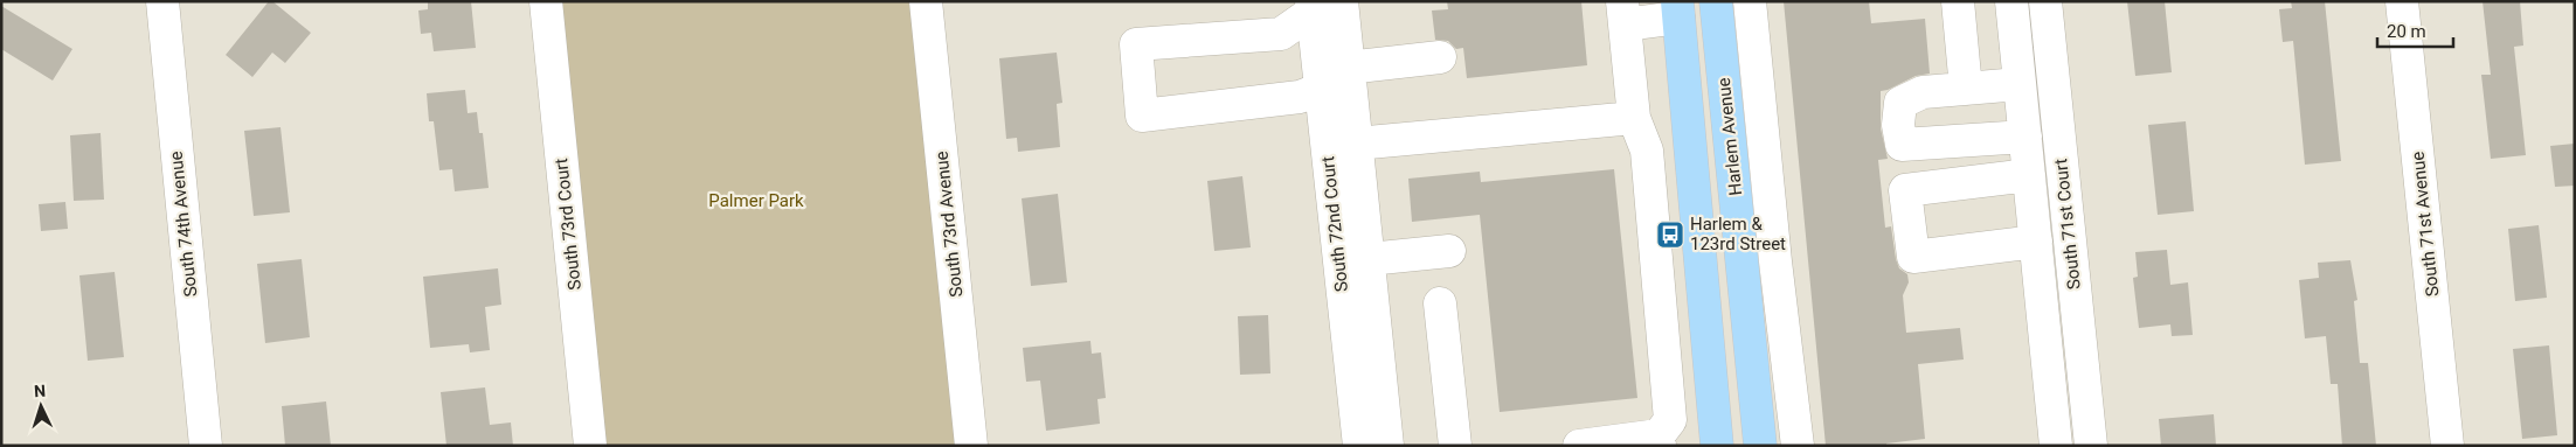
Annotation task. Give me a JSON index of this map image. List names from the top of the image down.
{
  "streets": {
    "main road": ["Harlem Avenue"],
    "street": [
      "South 74th Avenue",
      "South 73rd Court",
      "South 73rd Avenue",
      "South 72nd Court",
      "South 71st Court",
      "South 71st Avenue"
    ]
  },
  "parks": ["Palmer Park"],
  "places": {
    "bus stop": ["Harlem & 123rd Street"]
  },
  "scale_bar": "20 m",
  "north": "top"
}
